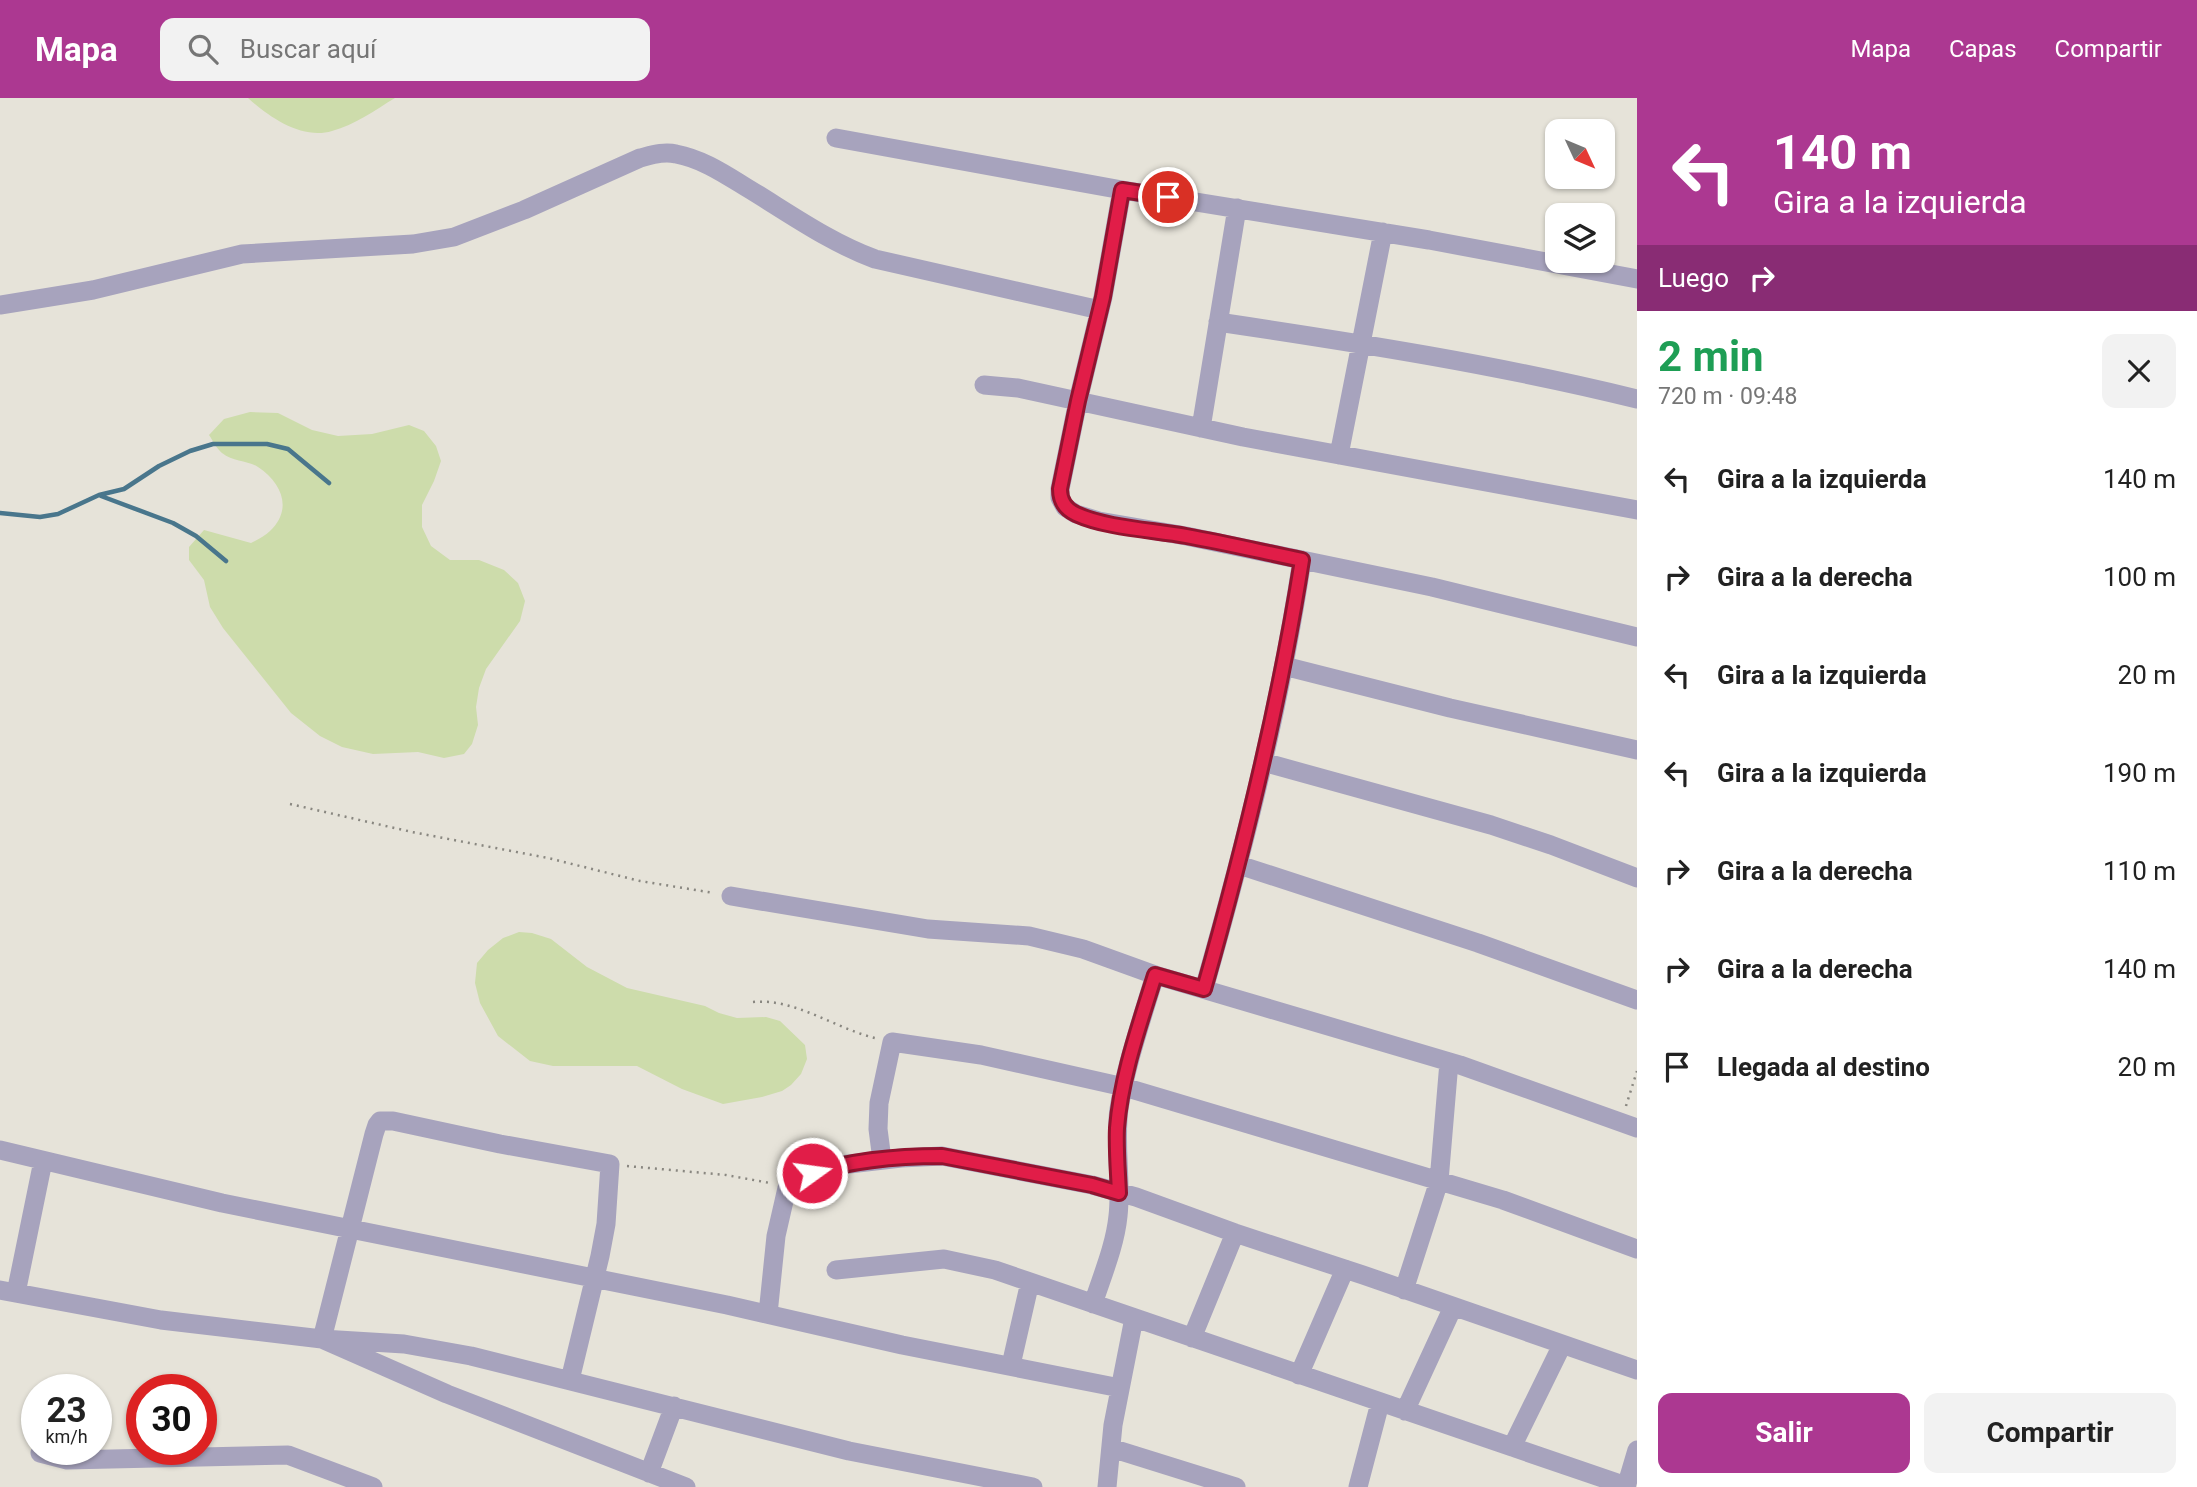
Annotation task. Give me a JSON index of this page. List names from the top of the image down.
{
  "north": "bottom right",
  "page": {
    "header": "Mapa",
    "search": "Buscar aquí",
    "nav": ["Mapa", "Capas", "Compartir"],
    "turn": ["140 m", "Gira a la izquierda"],
    "then": "Luego",
    "heading": ["2 min", "720 m · 09:48"],
    "list": [
      {
        "name": "Gira a la izquierda",
        "value": "140 m"
      },
      {
        "name": "Gira a la derecha",
        "value": "100 m"
      },
      {
        "name": "Gira a la izquierda",
        "value": "20 m"
      },
      {
        "name": "Gira a la izquierda",
        "value": "190 m"
      },
      {
        "name": "Gira a la derecha",
        "value": "110 m"
      },
      {
        "name": "Gira a la derecha",
        "value": "140 m"
      },
      {
        "name": "Llegada al destino",
        "value": "20 m"
      }
    ],
    "speed": "23 km/h",
    "limit": "30",
    "buttons": ["Salir", "Compartir"]
  }
}
